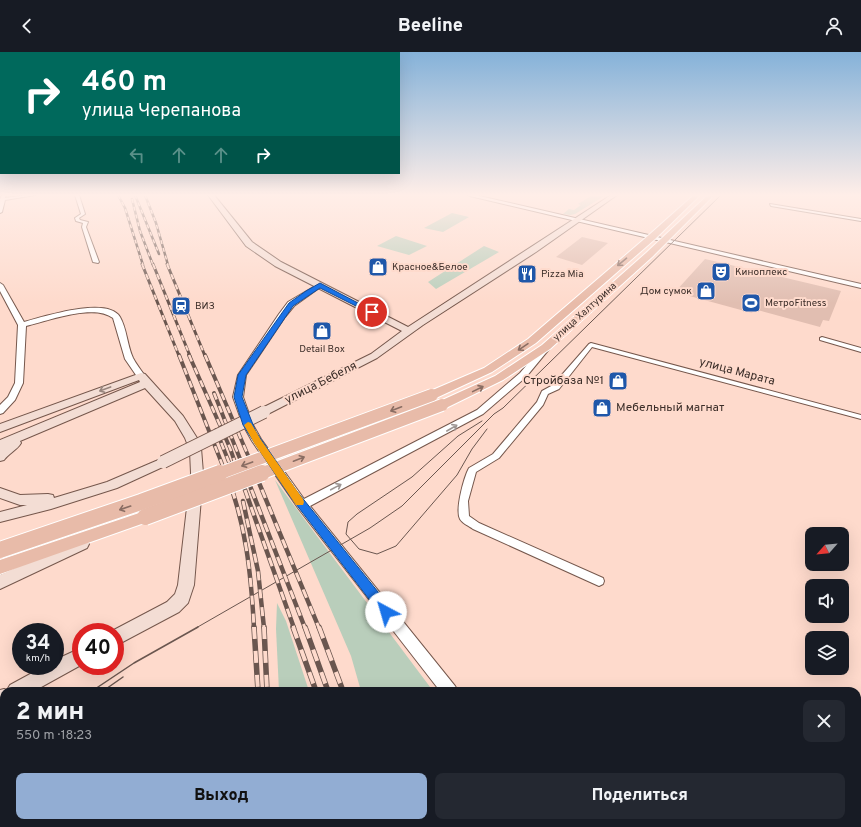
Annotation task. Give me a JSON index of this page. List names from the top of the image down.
{
  "streets": {
    "main road": ["улица Халтурина", "улица Бебеля"],
    "street": ["улица Марата"]
  },
  "places": {
    "shop": [
      "Красное&Белое",
      "Дом сумок",
      "Detail Box",
      "Стройбаза №1",
      "Мебельный магнат"
    ],
    "theatre": ["Киноплекс"],
    "restaurant": ["Pizza Mia"],
    "sports": ["МетроFitness"],
    "station": ["ВИЗ"]
  },
  "north": "bottom left",
  "page": {
    "header": "Beeline",
    "turn": ["460 m", "улица Черепанова"],
    "speed": "34 km/h",
    "limit": "40",
    "heading": ["2 мин", "550 m · 18:23"],
    "buttons": ["Выход", "Поделиться"]
  }
}
